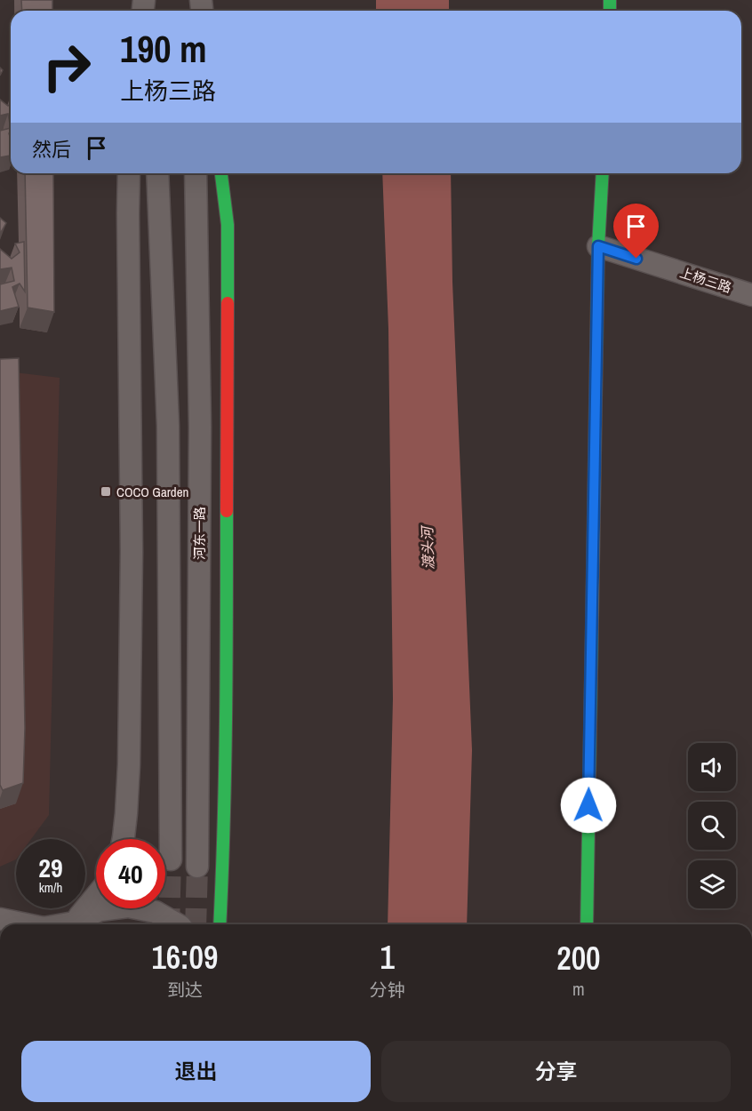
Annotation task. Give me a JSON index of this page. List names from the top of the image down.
{
  "streets": {
    "street": ["上杨三路", "河东一路"]
  },
  "water": ["渡头河"],
  "places": {
    "transit": ["COCO Garden"]
  },
  "page": {
    "turn": ["190 m", "上杨三路"],
    "then": "然后",
    "speed": "29 km/h",
    "limit": "40",
    "eta": [
      "16:09",
      "到达",
      "1",
      "分钟",
      "200",
      "m"
    ],
    "buttons": ["退出", "分享"]
  }
}
